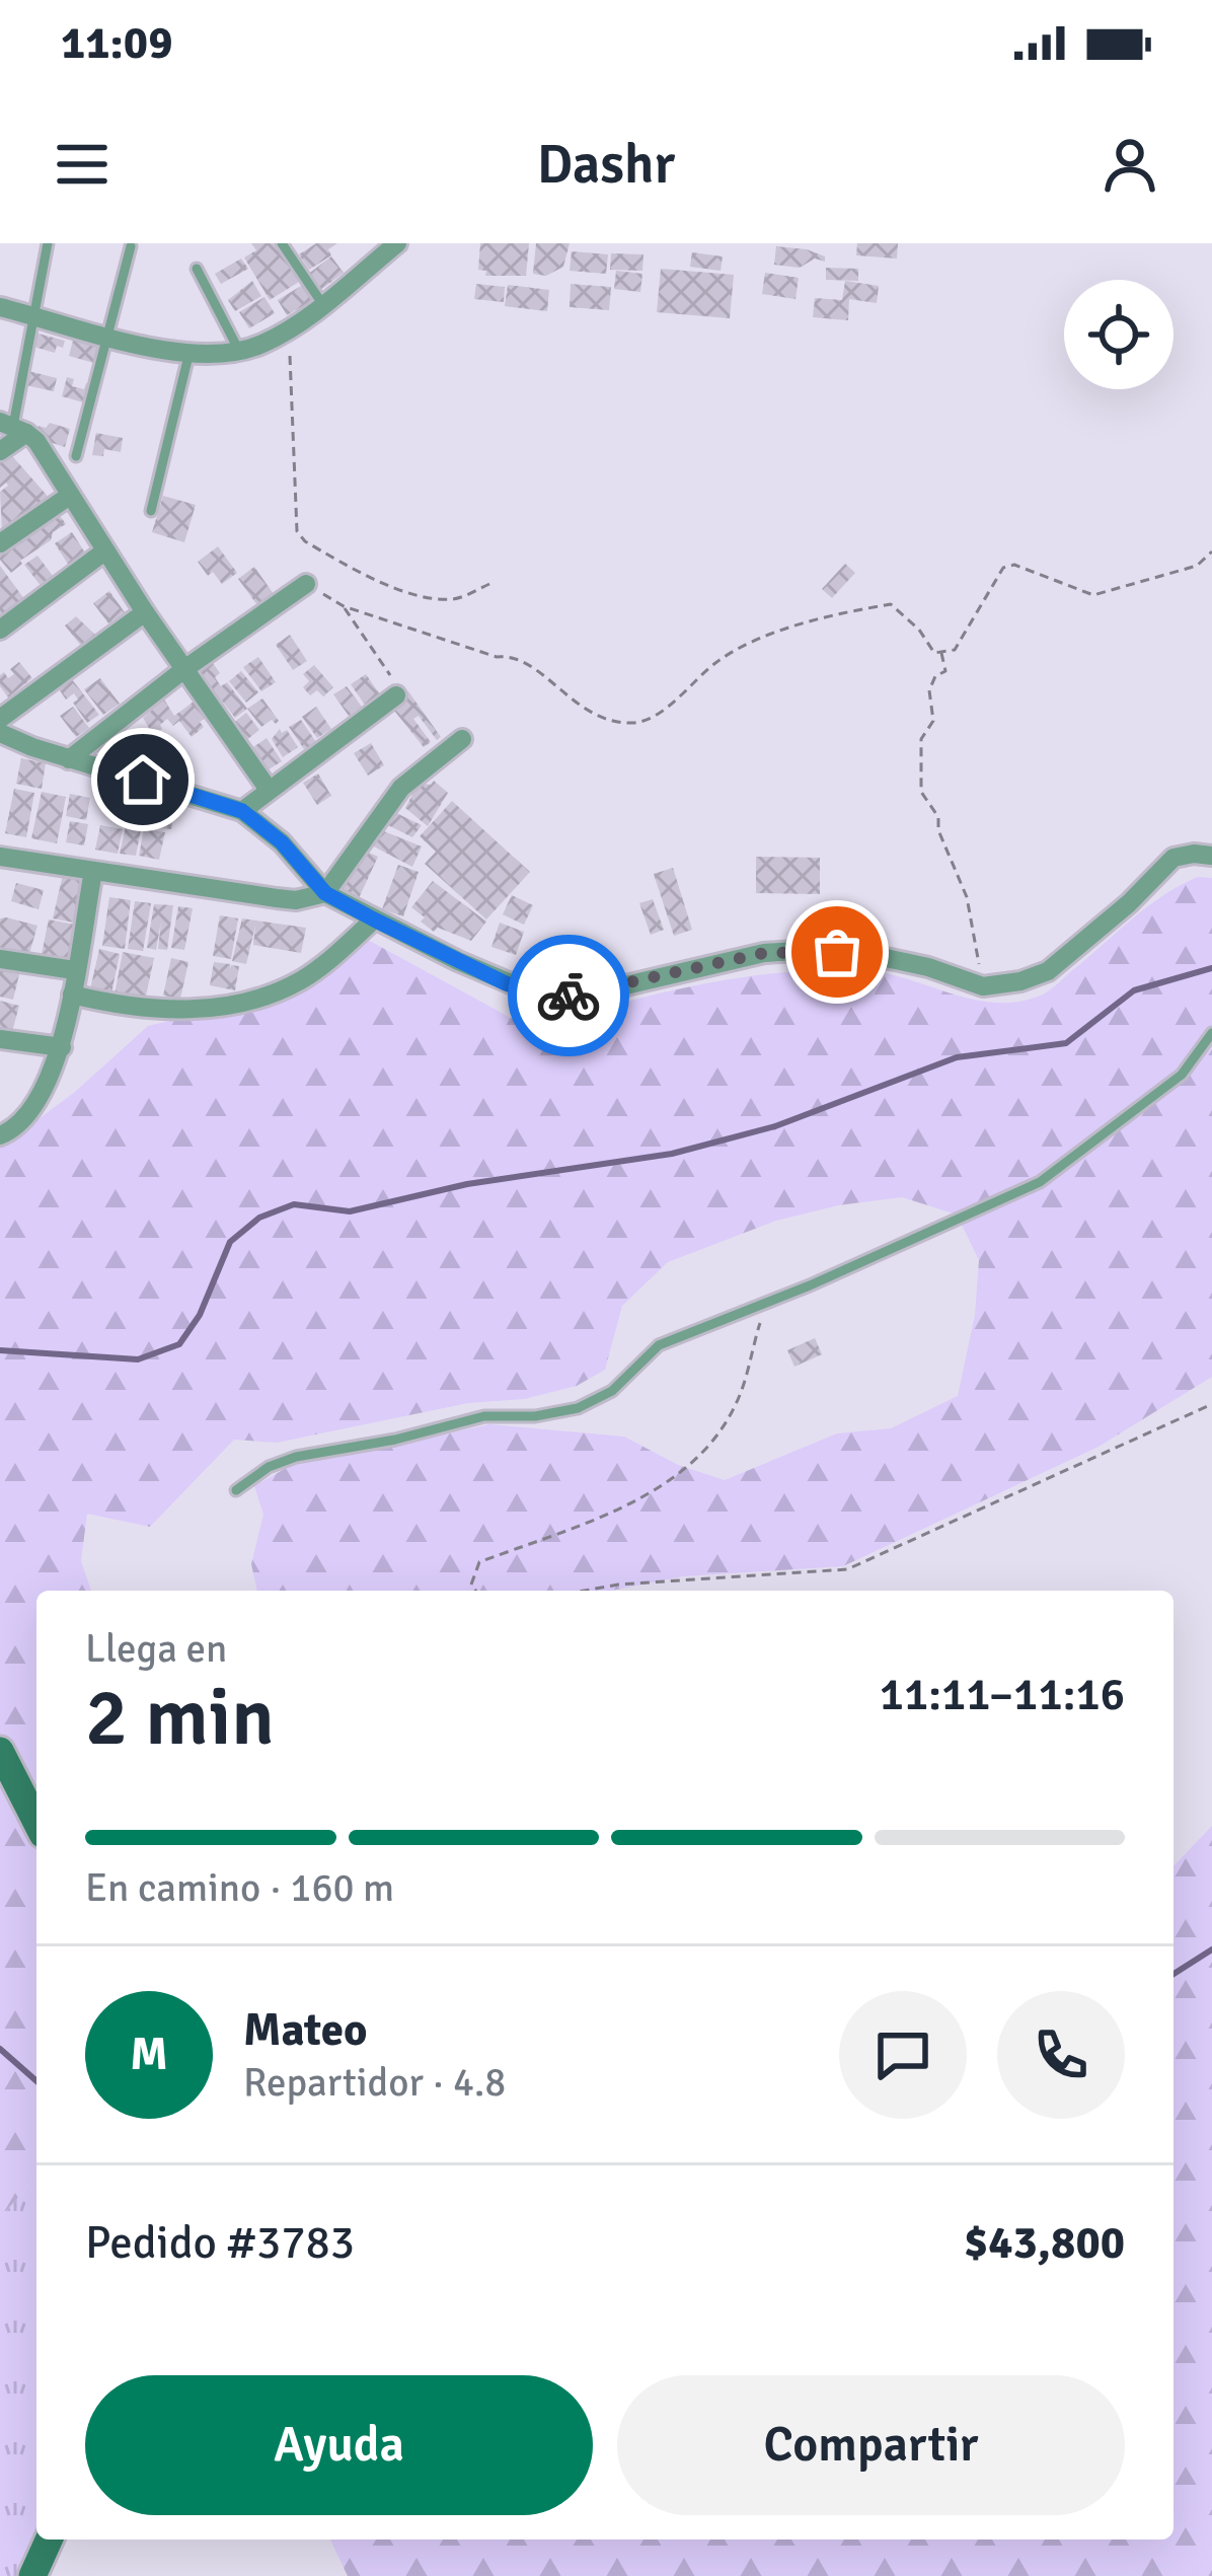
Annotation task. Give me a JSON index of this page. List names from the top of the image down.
{
  "page": {
    "status": "11:09",
    "header": "Dashr",
    "heading": ["2 min", "Llega en", "11:11–11:16"],
    "panel": [
      "Mateo",
      "Repartidor · 4.8",
      "Pedido #3783",
      "$43,800"
    ],
    "bar": "En camino · 160 m",
    "round": "M",
    "buttons": ["Ayuda", "Compartir"]
  }
}
